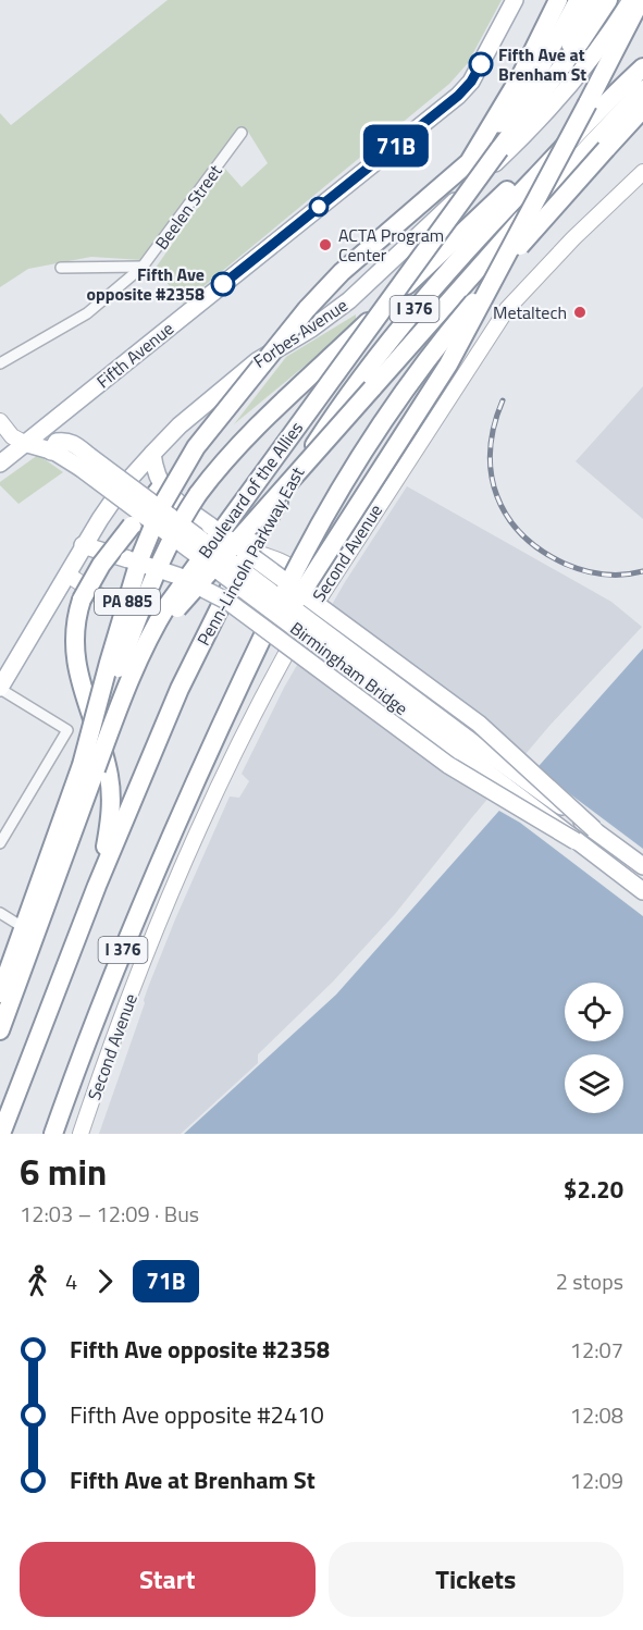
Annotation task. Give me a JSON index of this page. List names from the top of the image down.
{
  "streets": {
    "highway": [
      "I 376",
      "Boulevard of the Allies",
      "Penn-Lincoln Parkway East",
      "PA 885"
    ],
    "main road": [
      "Forbes Avenue",
      "Fifth Avenue",
      "Second Avenue",
      "Birmingham Bridge"
    ],
    "street": ["Beelen Street"]
  },
  "crossings": [
    ["Fifth Avenue", "Birmingham Bridge"]
  ],
  "places": [
    "Fifth Ave at Brenham St",
    "ACTA Program Center",
    "Fifth Ave opposite #2358",
    "Metaltech"
  ],
  "lines": ["bus line 71B"],
  "page": {
    "on_map": "71B",
    "heading": ["6 min", "12:03 – 12:09 · Bus", "$2.20"],
    "legs": ["4", "71B", "2 stops"],
    "list": [
      {
        "name": "Fifth Ave opposite #2358",
        "value": "12:07"
      },
      {
        "name": "Fifth Ave opposite #2410",
        "value": "12:08"
      },
      {
        "name": "Fifth Ave at Brenham St",
        "value": "12:09"
      }
    ],
    "buttons": ["Start", "Tickets"]
  }
}
